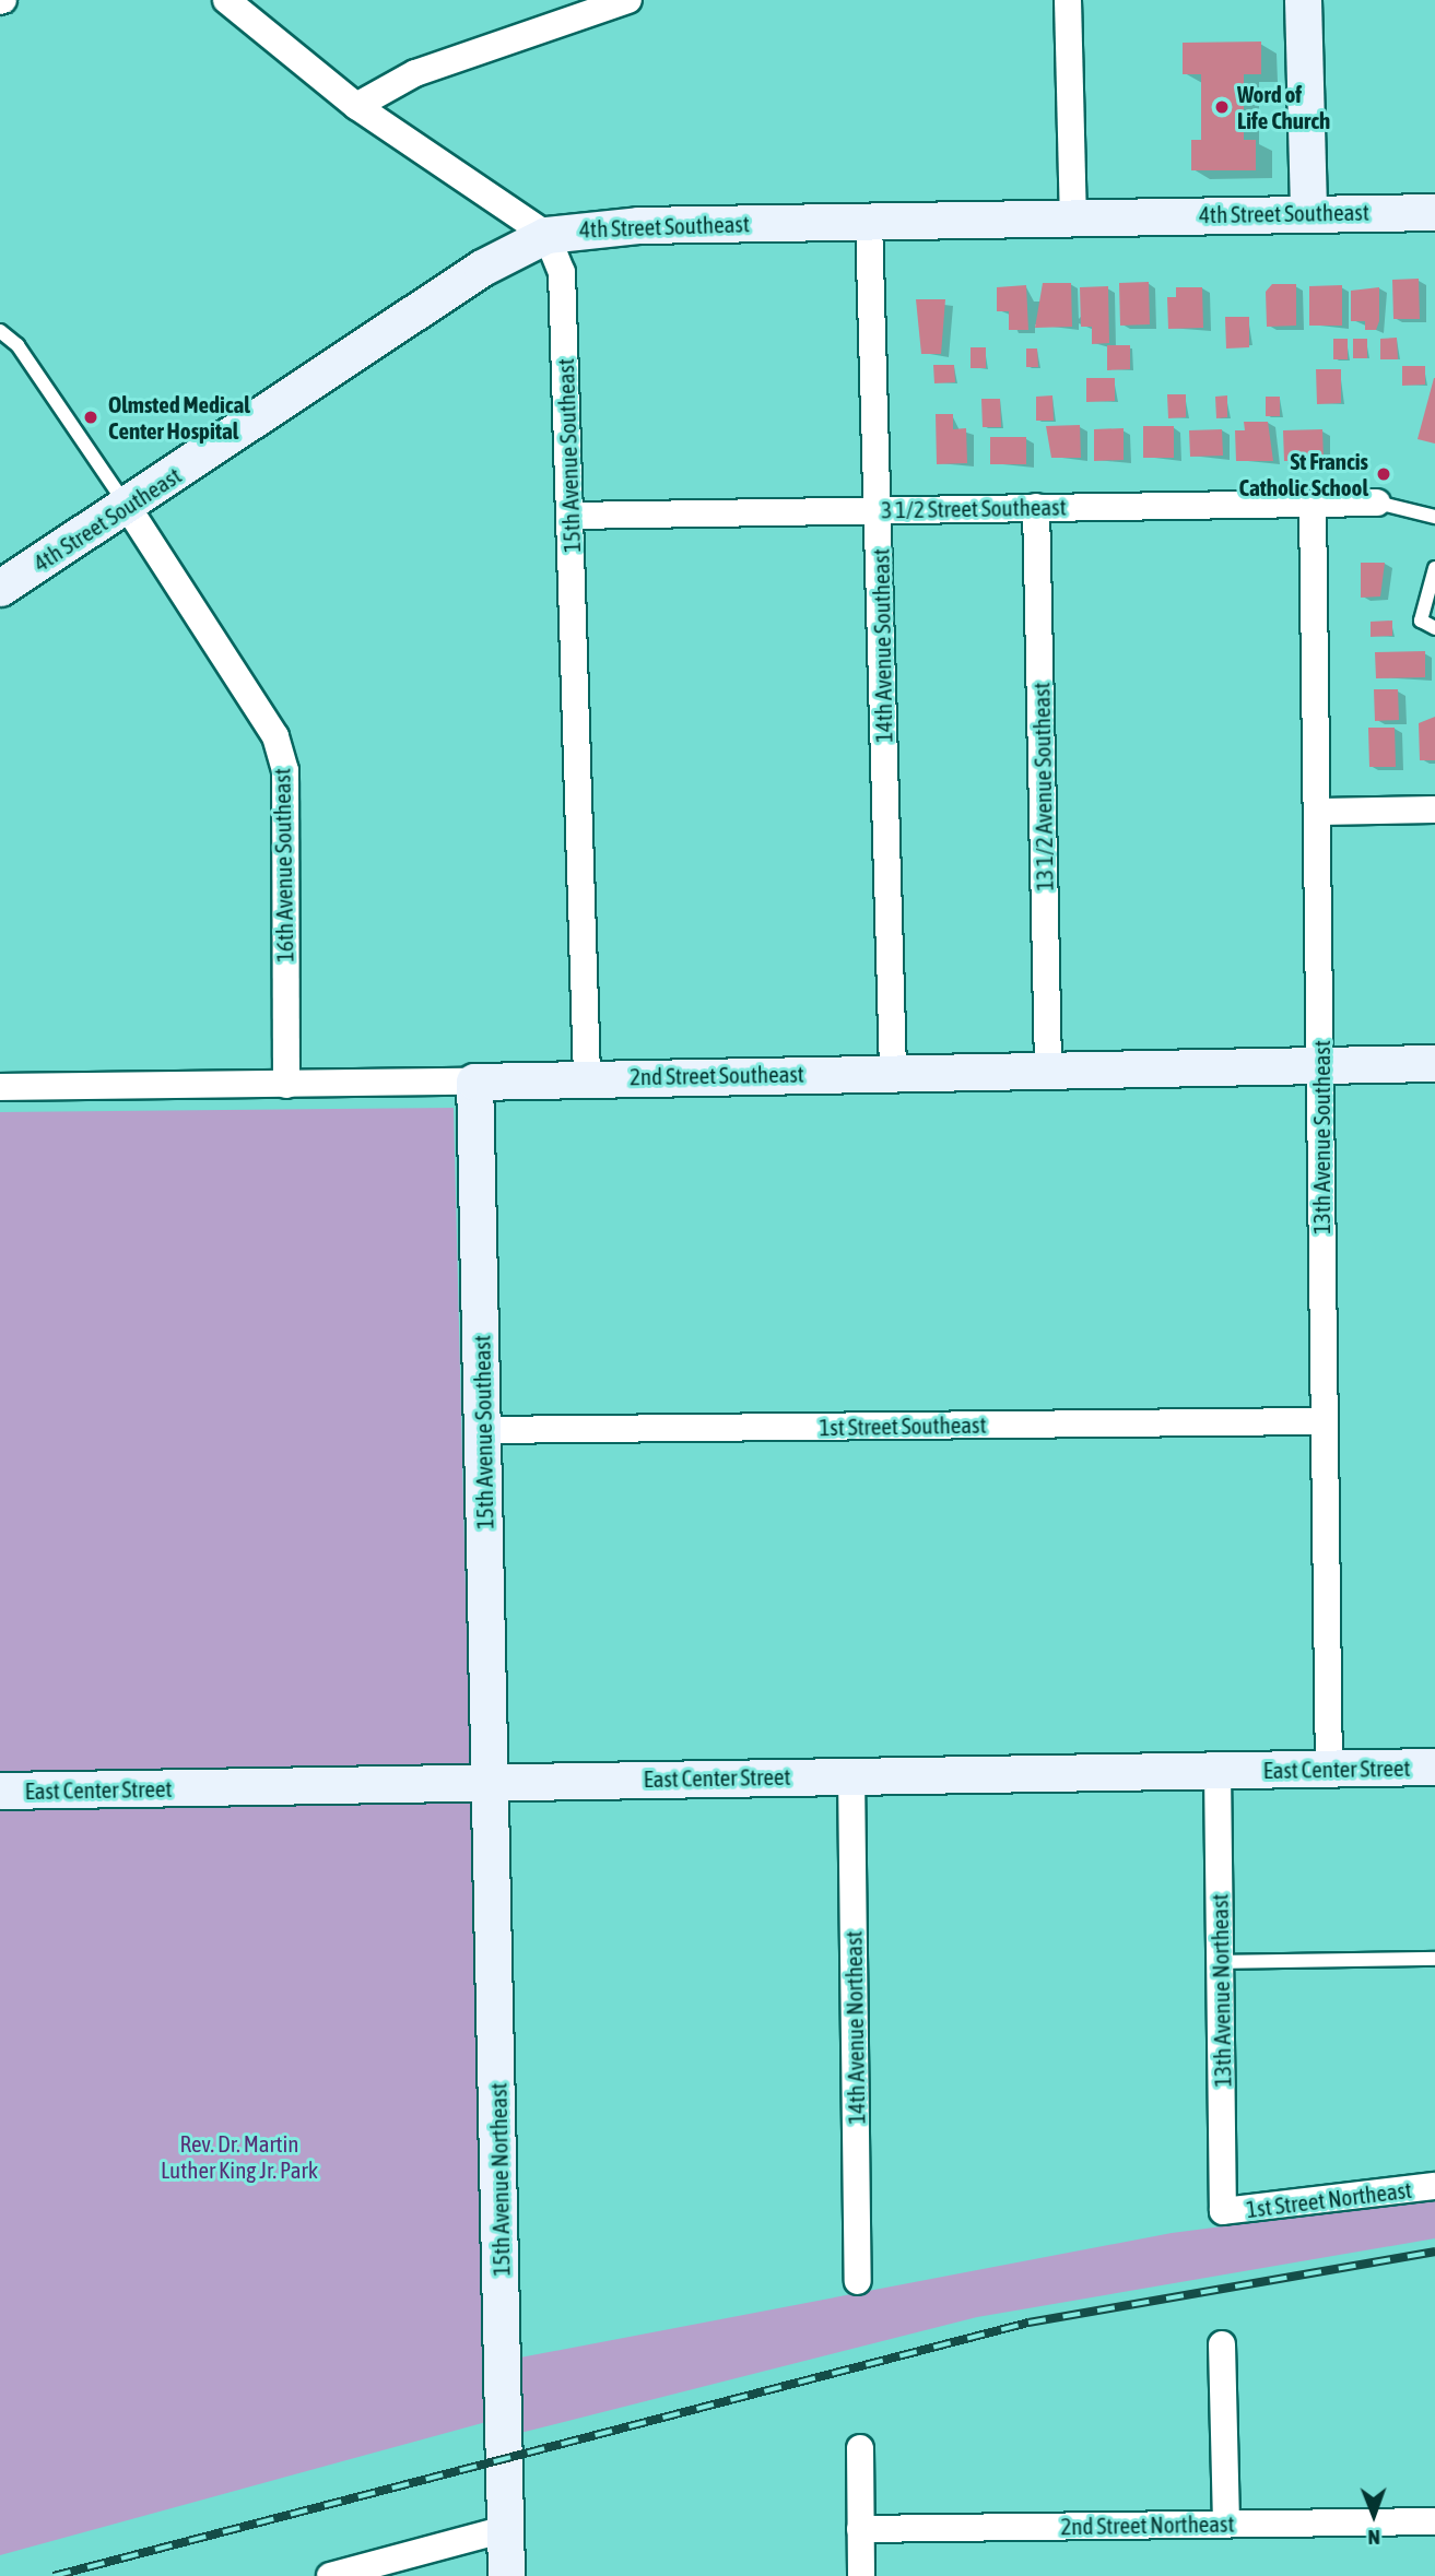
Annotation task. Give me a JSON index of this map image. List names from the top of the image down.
{
  "streets": {
    "street": [
      "4th Street Southeast",
      "15th Avenue Southeast",
      "3 1/2 Street Southeast",
      "14th Avenue Southeast",
      "13 1/2 Avenue Southeast",
      "16th Avenue Southeast",
      "2nd Street Southeast",
      "13th Avenue Southeast",
      "1st Street Southeast",
      "East Center Street",
      "13th Avenue Northeast",
      "14th Avenue Northeast",
      "15th Avenue Northeast",
      "1st Street Northeast",
      "2nd Street Northeast"
    ]
  },
  "crossings": [
    ["4th Street Southeast", "15th Avenue Southeast"],
    ["4th Street Southeast", "14th Avenue Southeast"],
    ["4th Street Southeast", "16th Avenue Southeast"],
    ["15th Avenue Southeast", "3 1/2 Street Southeast"],
    ["15th Avenue Southeast", "2nd Street Southeast"],
    ["15th Avenue Southeast", "1st Street Southeast"],
    ["15th Avenue Southeast", "East Center Street"],
    ["15th Avenue Southeast", "15th Avenue Northeast"],
    ["3 1/2 Street Southeast", "14th Avenue Southeast"],
    ["3 1/2 Street Southeast", "13 1/2 Avenue Southeast"],
    ["3 1/2 Street Southeast", "13th Avenue Southeast"],
    ["14th Avenue Southeast", "2nd Street Southeast"],
    ["13 1/2 Avenue Southeast", "2nd Street Southeast"],
    ["16th Avenue Southeast", "2nd Street Southeast"],
    ["2nd Street Southeast", "13th Avenue Southeast"],
    ["13th Avenue Southeast", "1st Street Southeast"],
    ["13th Avenue Southeast", "East Center Street"],
    ["East Center Street", "13th Avenue Northeast"],
    ["East Center Street", "14th Avenue Northeast"],
    ["East Center Street", "15th Avenue Northeast"],
    ["13th Avenue Northeast", "1st Street Northeast"]
  ],
  "parks": ["Rev. Dr. Martin Luther King Jr. Park"],
  "places": ["Word of Life Church", "Olmsted Medical Center Hospital", "St Francis Catholic School"],
  "north": "bottom"
}
